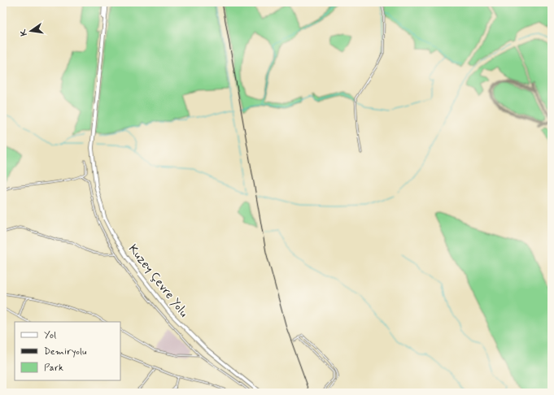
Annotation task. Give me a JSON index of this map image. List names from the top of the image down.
{
  "streets": {
    "highway": ["Kuzey Çevre Yolu"]
  },
  "legend": ["Yol", "Demiryolu", "Park"],
  "north": "left"
}
